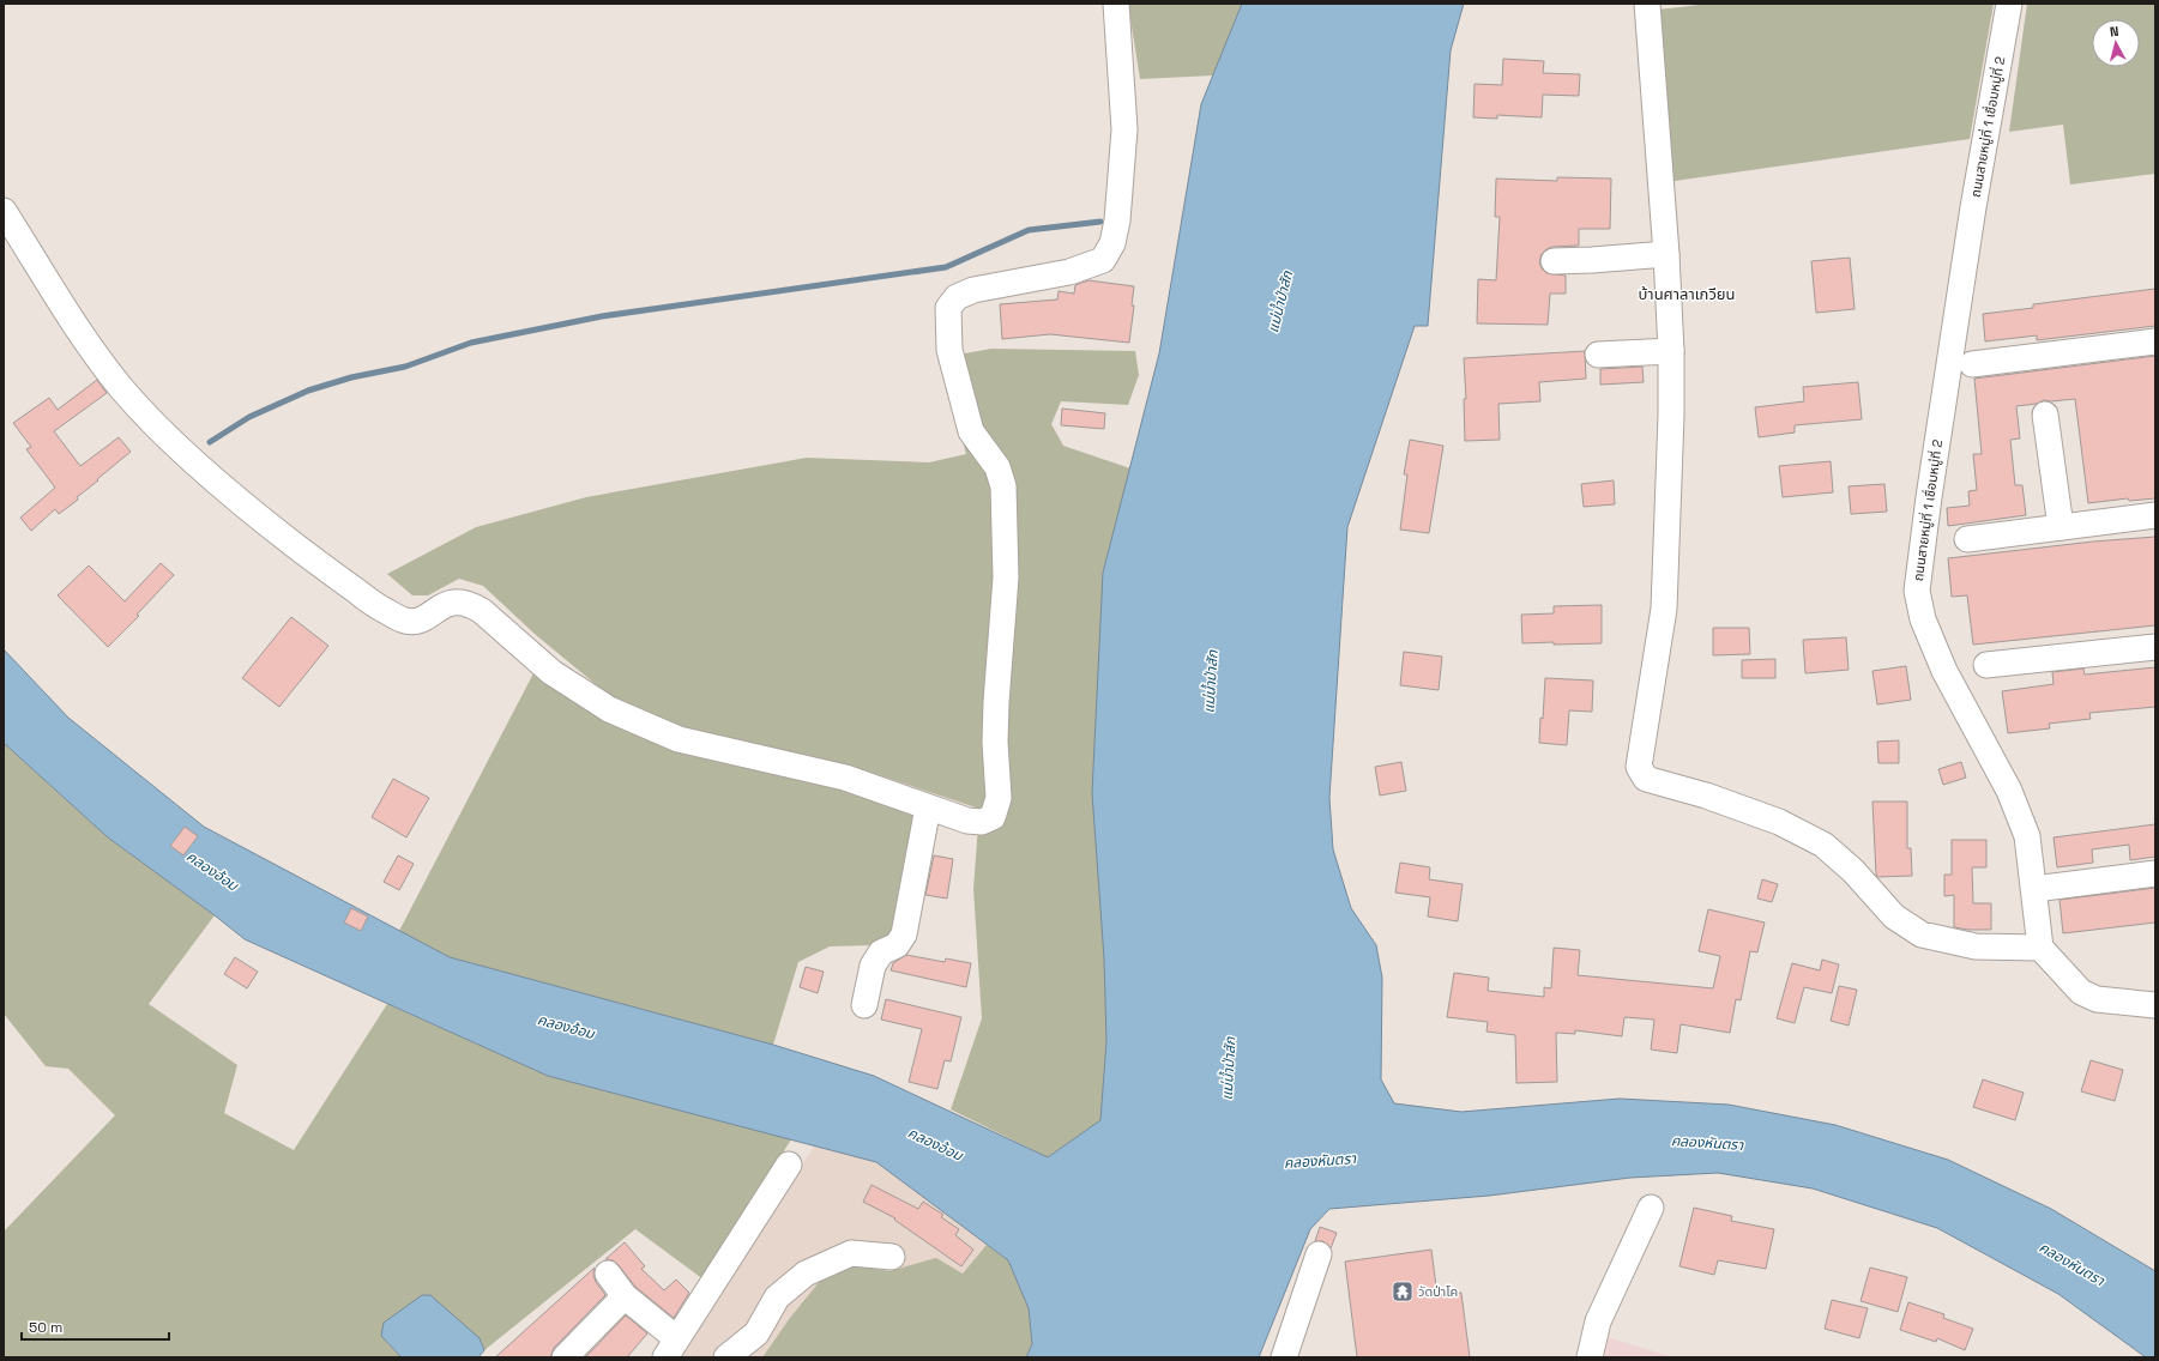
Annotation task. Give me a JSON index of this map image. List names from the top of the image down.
{
  "streets": {
    "street": ["ถนนสายหมู่ที่ 1 เชื่อมหมู่ที่ 2"]
  },
  "districts": ["บ้านศาลาเกวียน"],
  "water": ["แม่น้ำป่าสัก", "คลองอ้อม", "คลองหันตรา"],
  "places": {
    "temple": ["วัดป่าโค"]
  },
  "scale_bar": "50 m",
  "north": "top"
}
